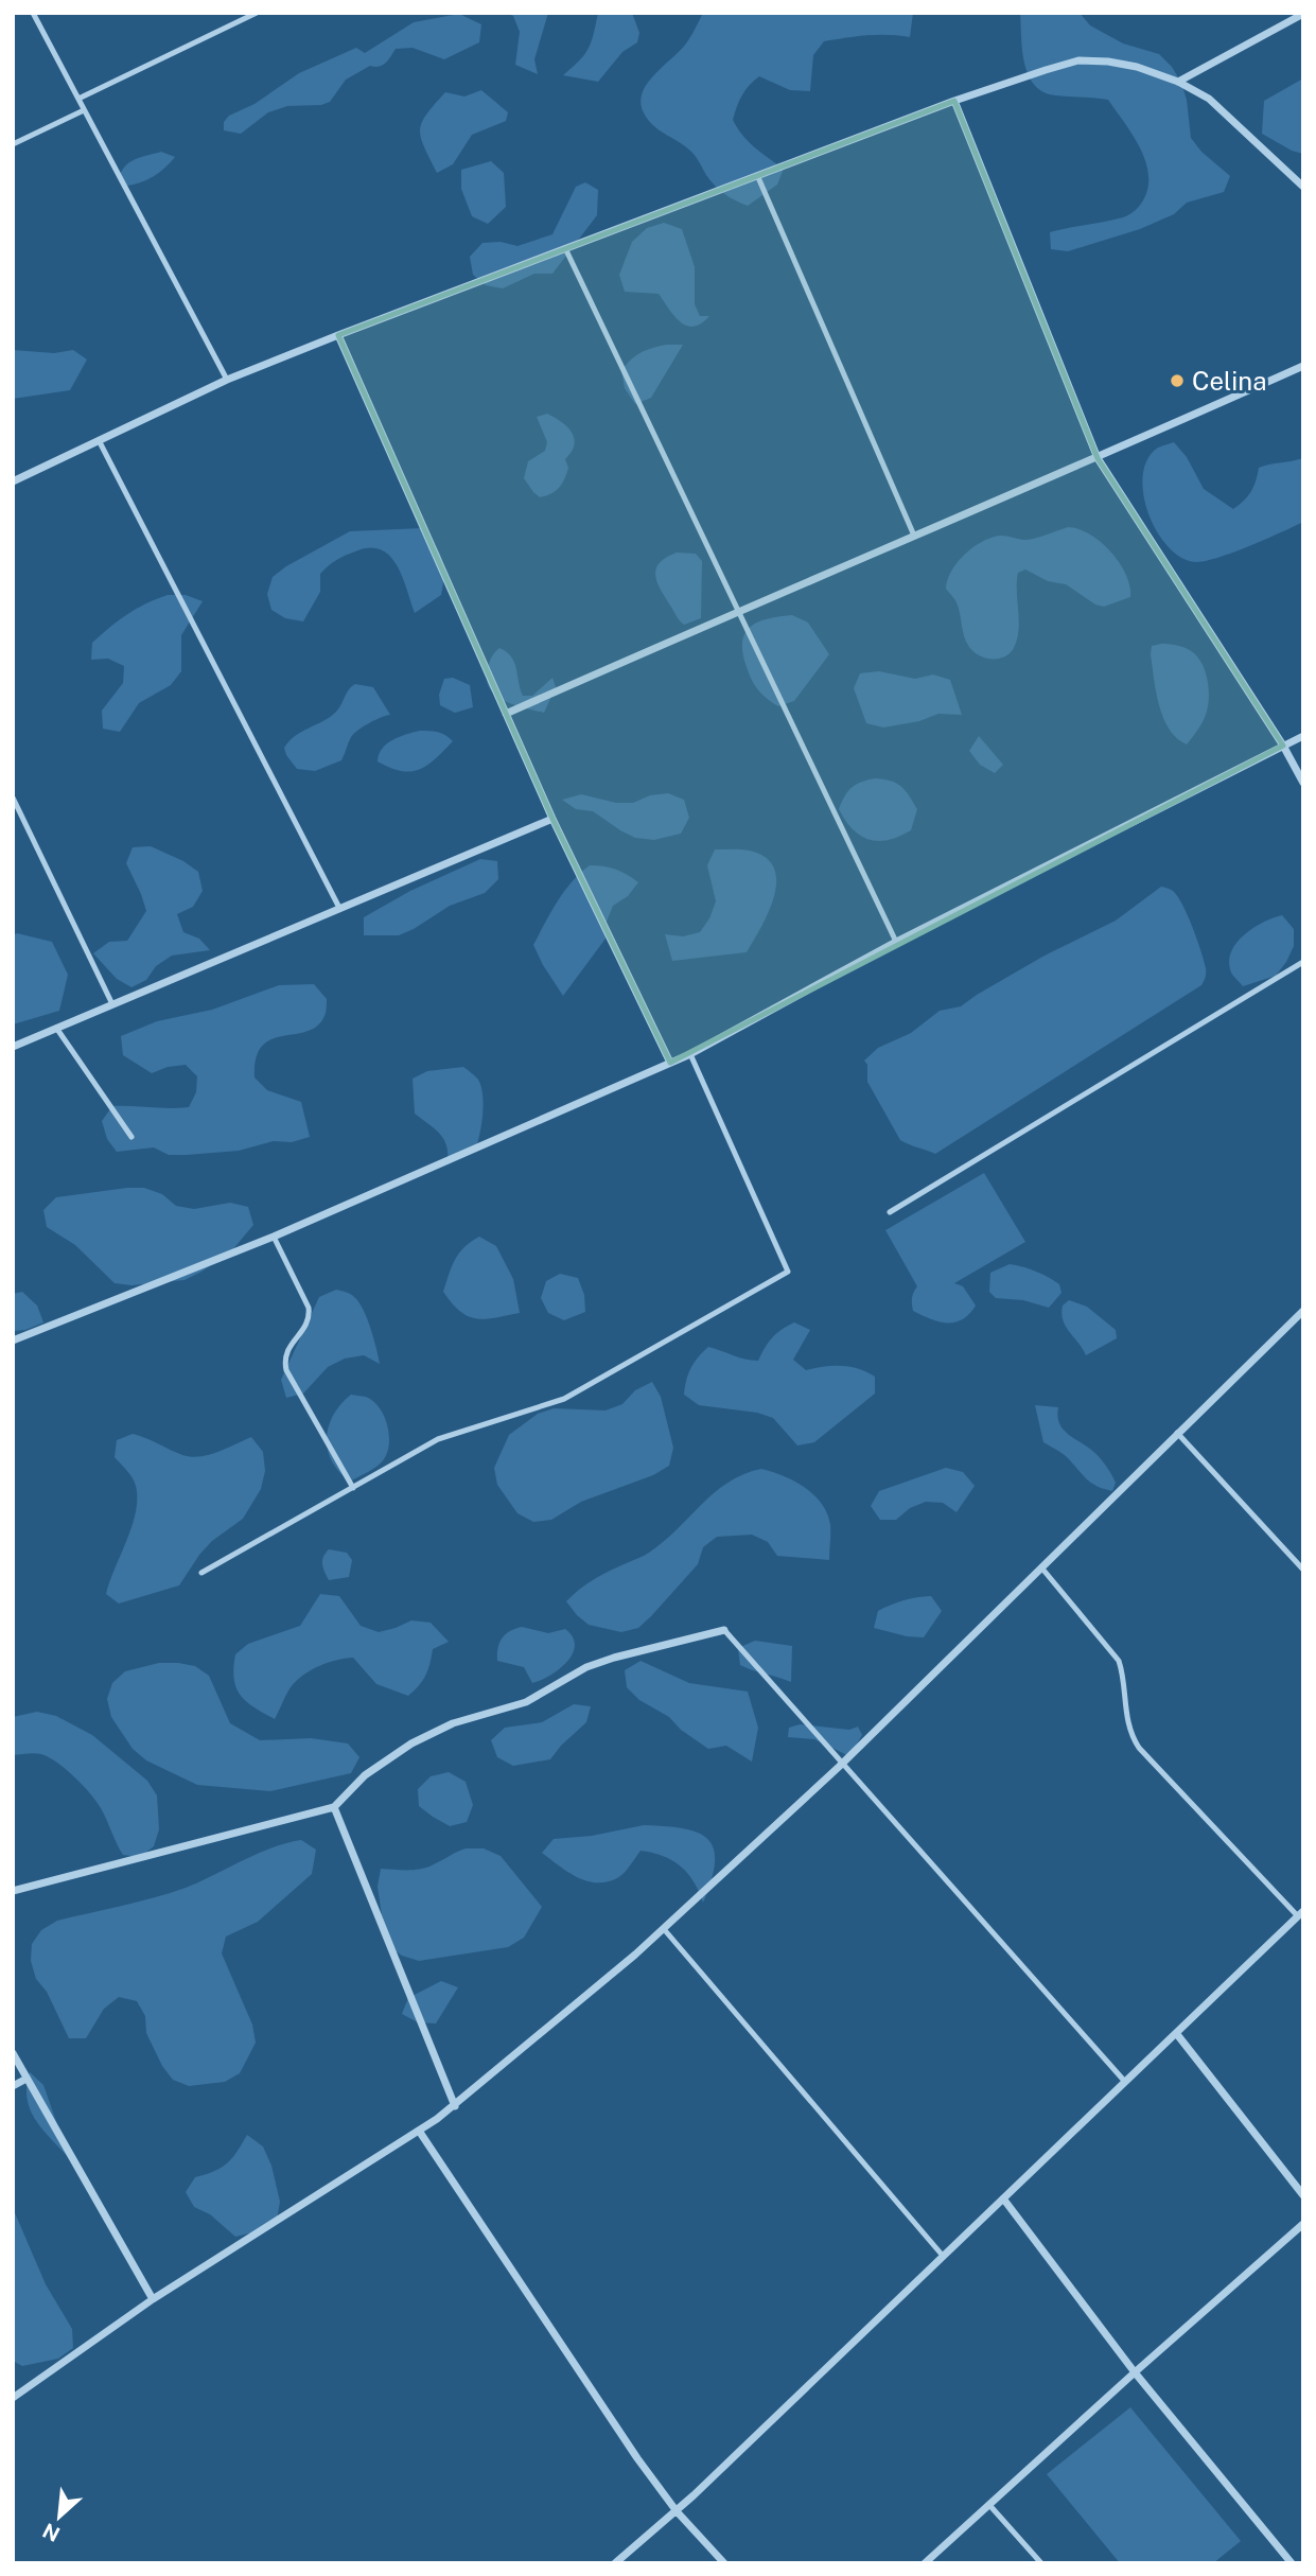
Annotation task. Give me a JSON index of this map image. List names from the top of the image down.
{
  "places": ["Celina"],
  "north": "bottom left"
}
